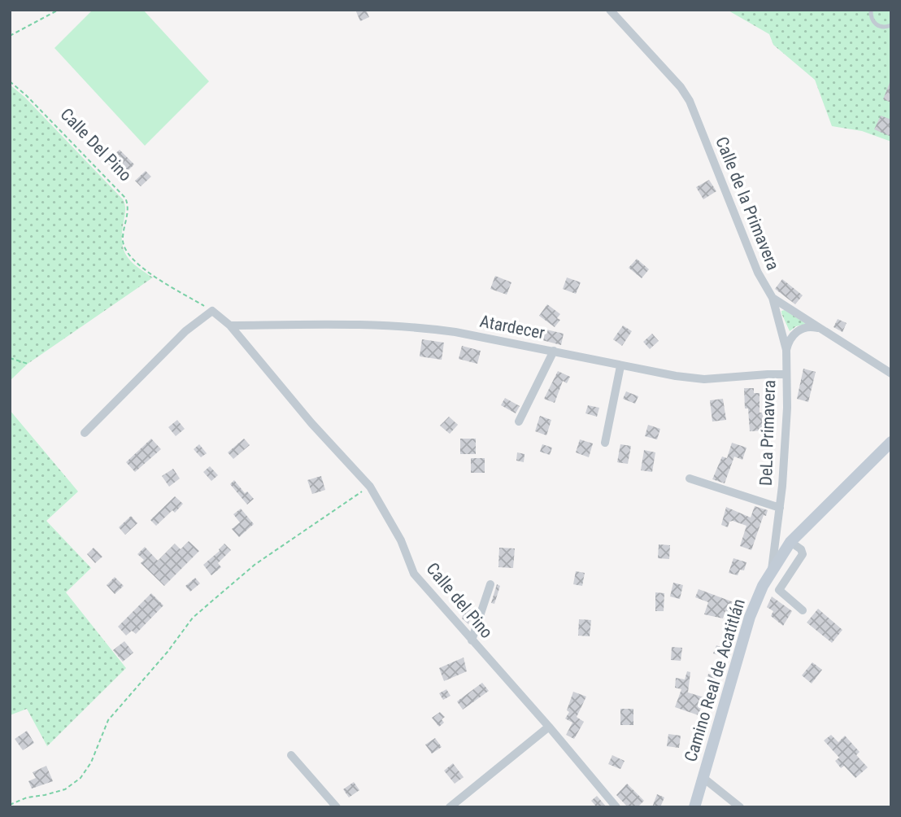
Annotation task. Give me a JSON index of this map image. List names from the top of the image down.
{
  "streets": {
    "main road": ["Camino Real de Acatitlán"],
    "street": [
      "Calle de la Primavera",
      "Atardecer",
      "DeLa Primavera",
      "Calle del Pino"
    ],
    "path": ["Calle Del Pino"]
  },
  "crossings": [
    ["Calle de la Primavera", "DeLa Primavera"],
    ["Atardecer", "DeLa Primavera"],
    ["Atardecer", "Calle del Pino"],
    ["DeLa Primavera", "Camino Real de Acatitlán"]
  ]
}
